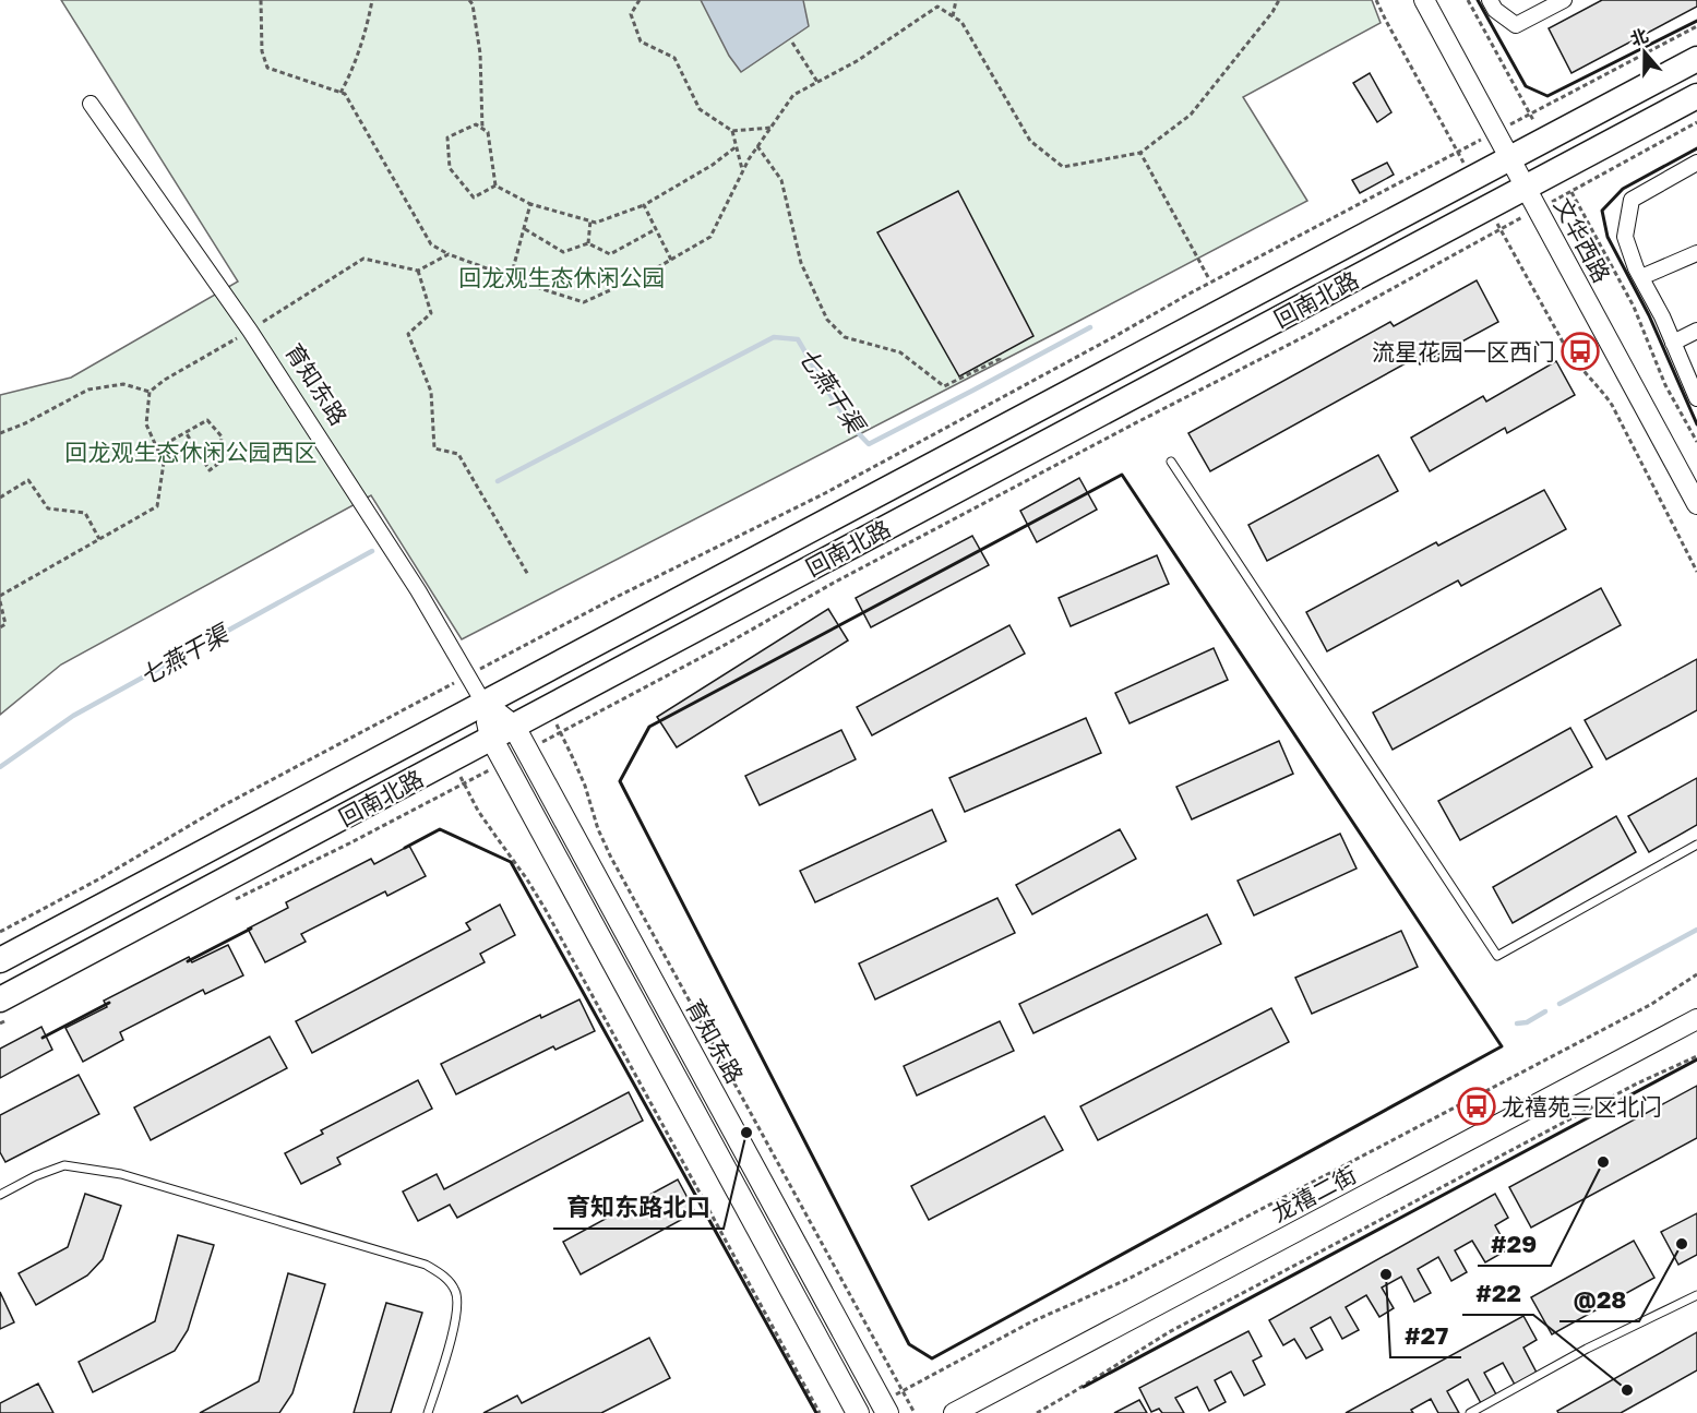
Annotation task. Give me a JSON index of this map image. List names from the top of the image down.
{
  "streets": {
    "main road": ["回南北路", "育知东路"],
    "street": ["文华西路", "龙禧二街"]
  },
  "crossings": [
    ["文华西路", "回南北路"],
    ["回南北路", "育知东路"]
  ],
  "water": ["七燕干渠"],
  "parks": ["回龙观生态休闲公园", "回龙观生态休闲公园西区"],
  "places": {
    "bus stop": ["流星花园一区西门", "龙禧苑三区北门"],
    "other": [
      "育知东路北口",
      "#29",
      "@28",
      "#27",
      "#22"
    ]
  },
  "north": "top"
}
